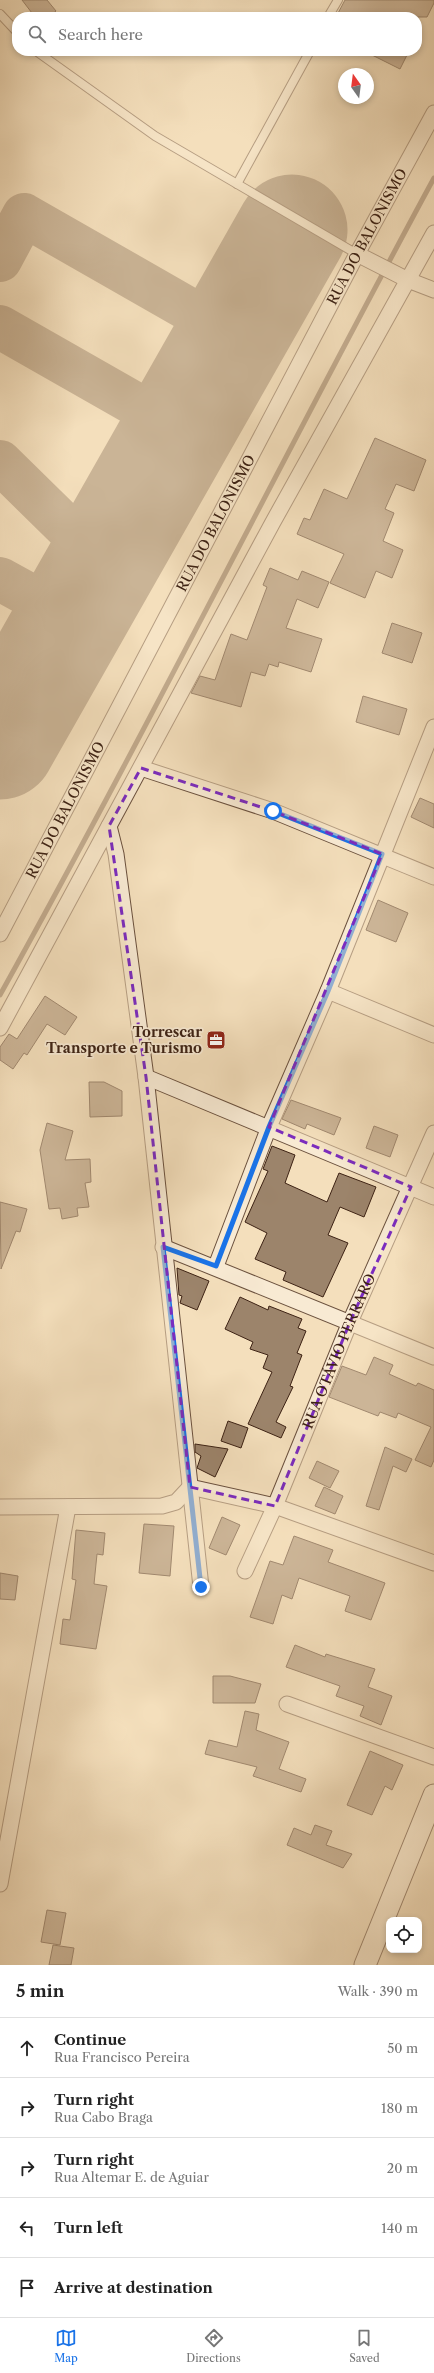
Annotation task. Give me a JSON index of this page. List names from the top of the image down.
{
  "streets": {
    "street": ["RUA DO BALONISMO", "RUA OTÁVIO PERRARO"]
  },
  "places": {
    "office": ["Torrescar Transporte e Turismo"]
  },
  "north": "top",
  "page": {
    "search": "Search here",
    "heading": ["5 min", "Walk · 390 m"],
    "list": [
      ["Continue", "Rua Francisco Pereira", "50 m"],
      ["Turn right", "Rua Cabo Braga", "180 m"],
      ["Turn right", "Rua Altemar E. de Aguiar", "20 m"],
      ["Turn left", "140 m"],
      "Arrive at destination"
    ],
    "nav": ["Map", "Directions", "Saved"]
  }
}
